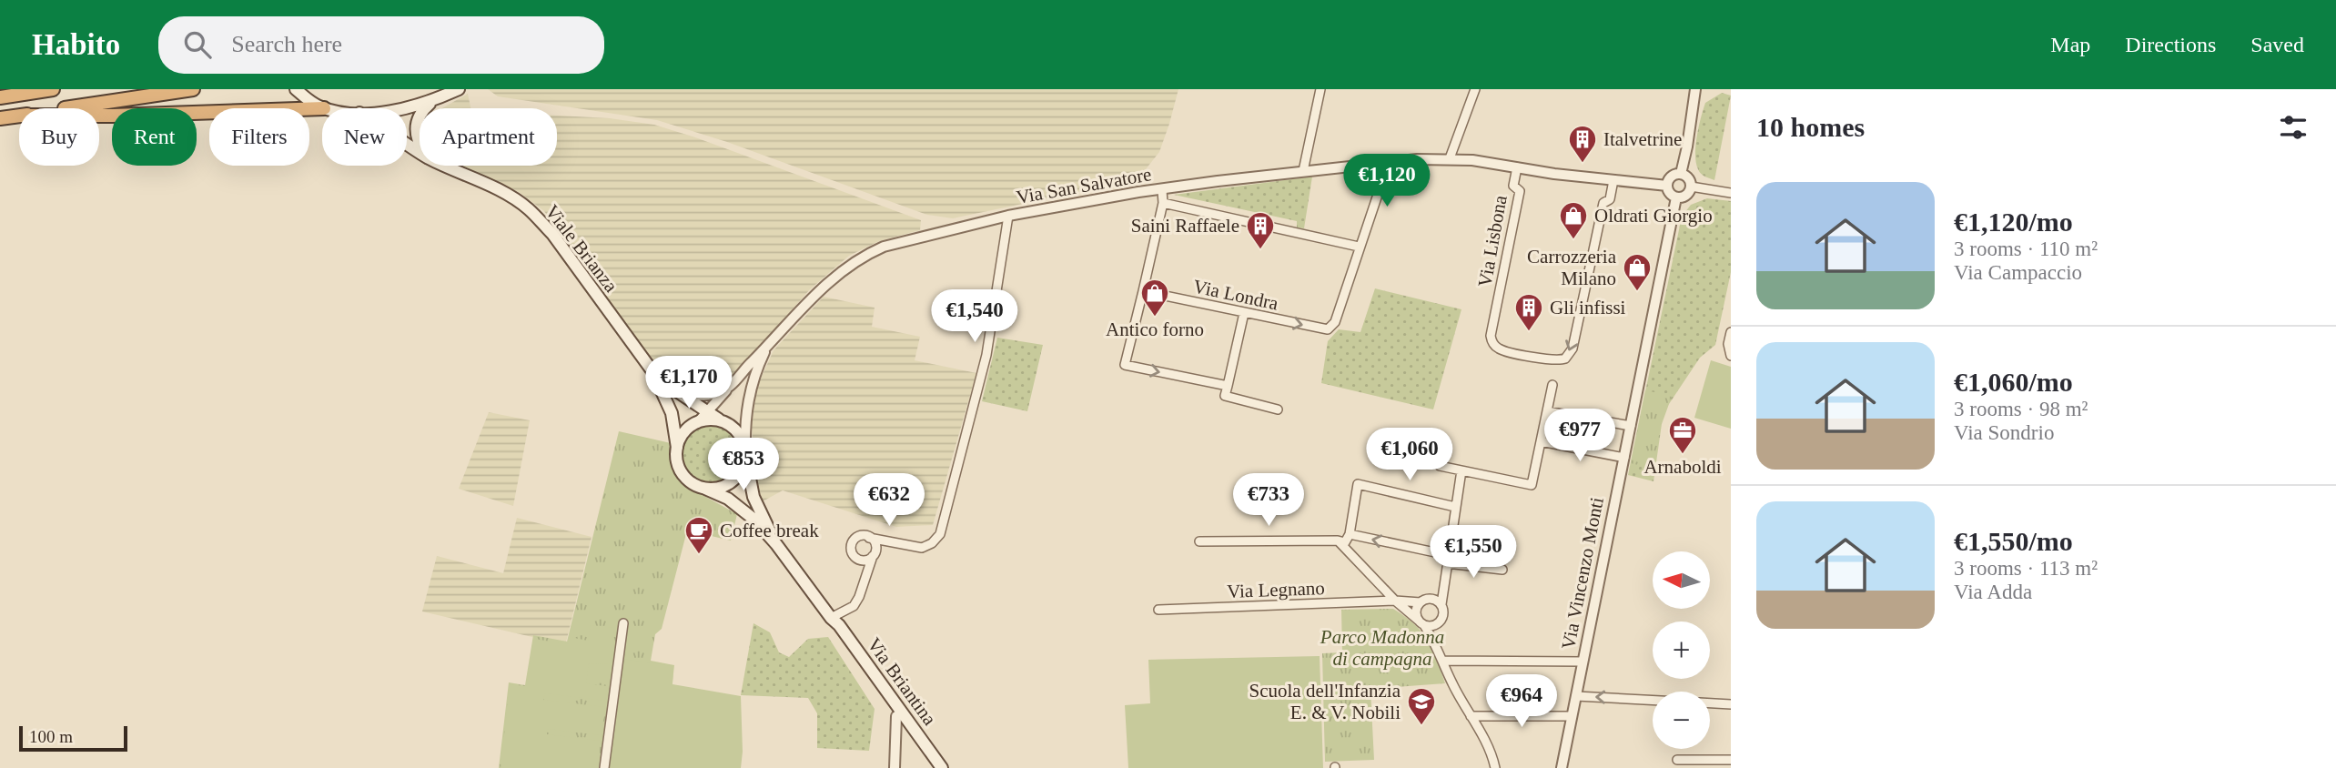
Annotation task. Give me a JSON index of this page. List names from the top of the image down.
{
  "streets": {
    "main road": ["Viale Brianza", "Via Briantina"],
    "street": [
      "Via San Salvatore",
      "Via Lisbona",
      "Via Londra",
      "Via Vincenzo Monti",
      "Via Legnano"
    ]
  },
  "crossings": [
    ["Via San Salvatore", "Via Lisbona"],
    ["Via San Salvatore", "Via Vincenzo Monti"],
    ["Via San Salvatore", "Via Briantina"]
  ],
  "parks": ["Parco Madonna di campagna"],
  "places": {
    "building": ["Italvetrine", "Saini Raffaele", "Gli infissi"],
    "shop": ["Oldrati Giorgio", "Carrozzeria Milano", "Antico forno"],
    "office": ["Arnaboldi"],
    "cafe": ["Coffee break"],
    "school or university": ["Scuola dell'Infanzia E. & V. Nobili"]
  },
  "scale_bar": "100 m",
  "north": "left",
  "page": {
    "header": "Habito",
    "search": "Search here",
    "nav": ["Map", "Directions", "Saved"],
    "heading": "10 homes",
    "chip": [
      "Buy",
      "Rent",
      "Filters",
      "New",
      "Apartment"
    ],
    "price": [
      "€1,120",
      "€1,540",
      "€1,170",
      "€977",
      "€1,060",
      "€853",
      "€632",
      "€733",
      "€1,550",
      "€964"
    ],
    "list": [
      {
        "name": "€1,120/mo",
        "note": "3 rooms · 110 m² · Via Campaccio"
      },
      {
        "name": "€1,060/mo",
        "note": "3 rooms · 98 m² · Via Sondrio"
      },
      {
        "name": "€1,550/mo",
        "note": "3 rooms · 113 m² · Via Adda"
      }
    ],
    "map_buttons": ["+", "−"],
    "scale": "100 m"
  }
}
